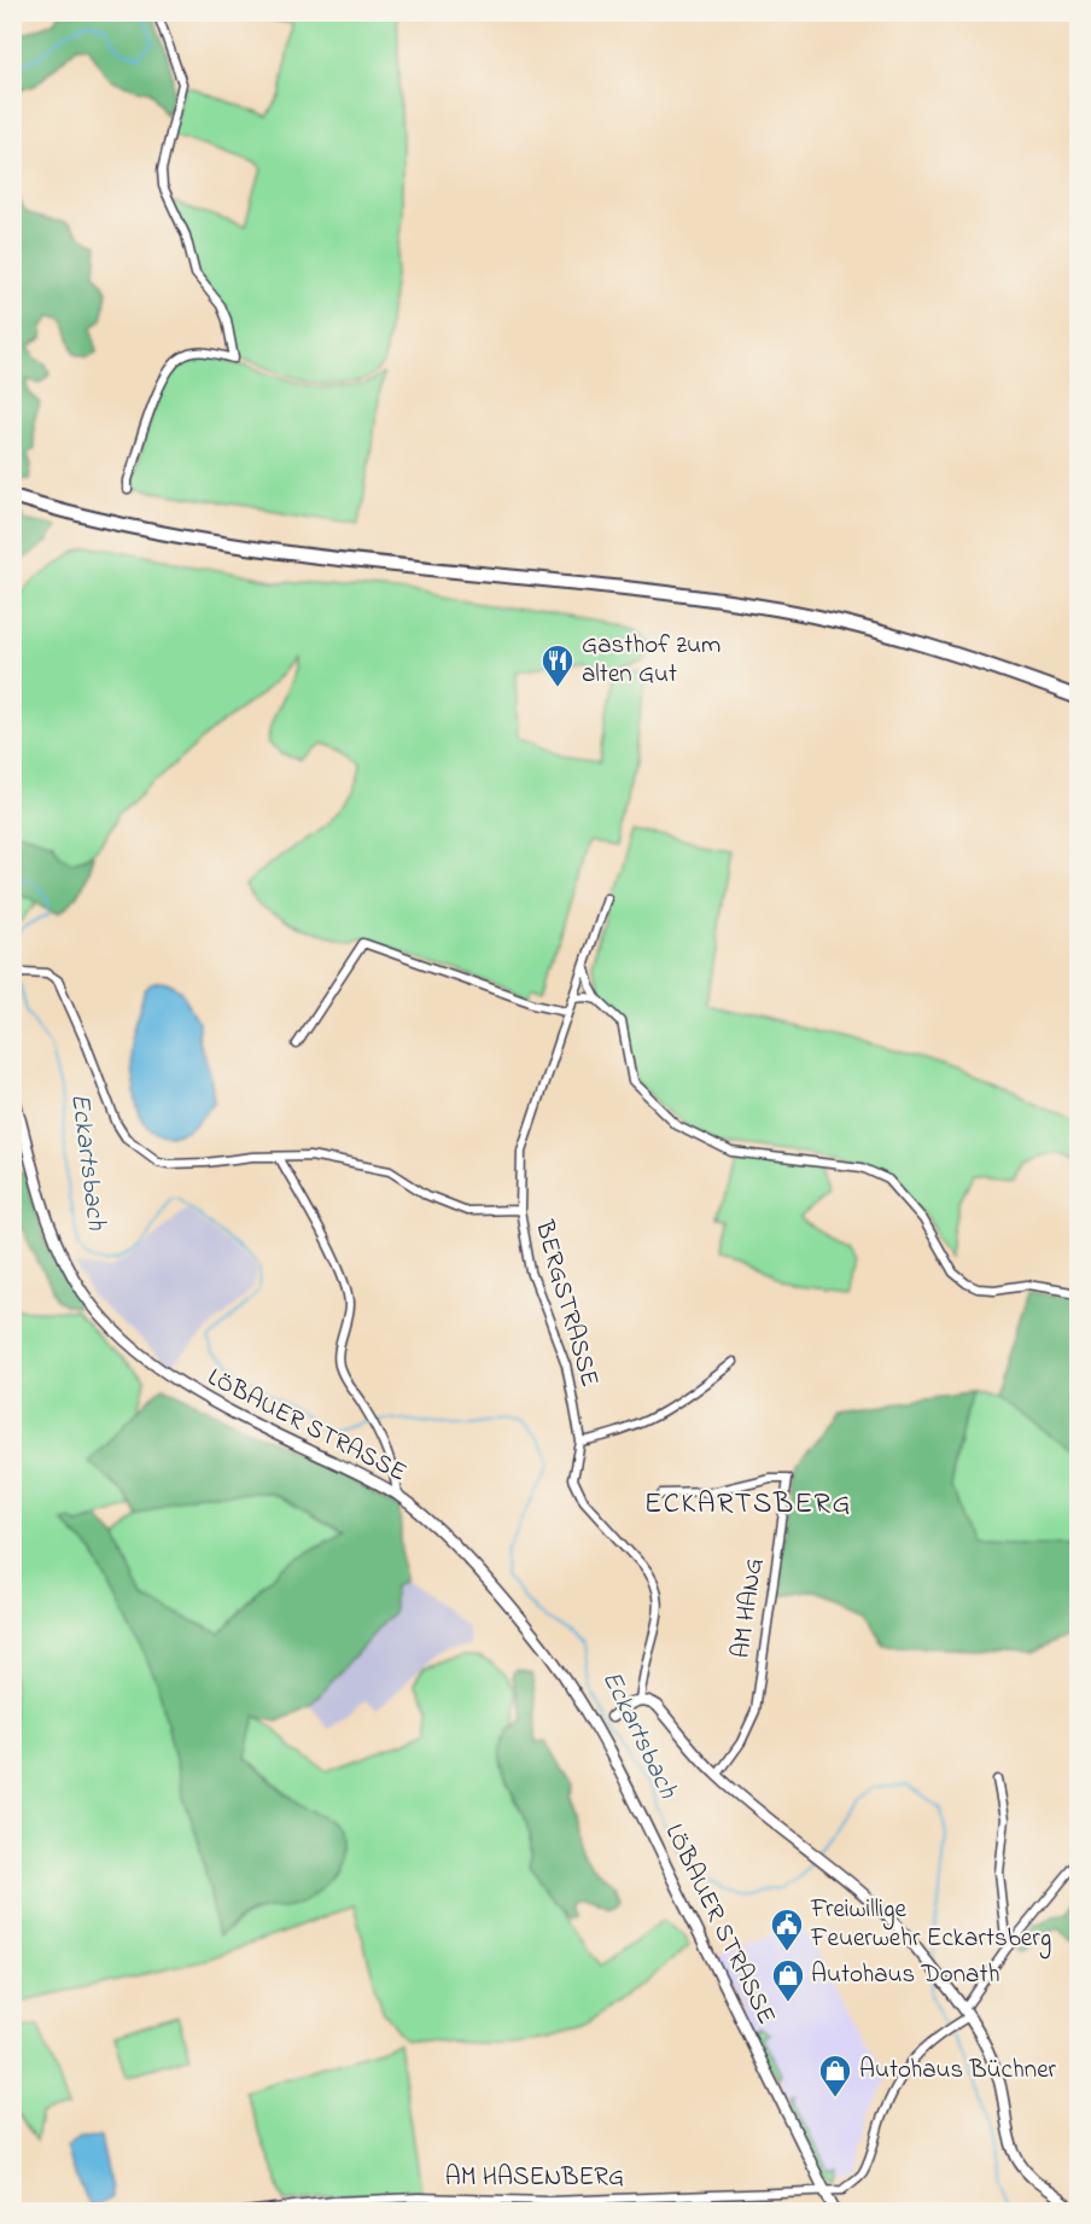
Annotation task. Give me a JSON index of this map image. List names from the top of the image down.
{
  "streets": {
    "main road": ["LÖBAUER STRASSE"],
    "street": ["BERGSTRASSE", "AM HANG", "AM HASENBERG"]
  },
  "crossings": [
    ["LÖBAUER STRASSE", "AM HASENBERG"]
  ],
  "districts": ["ECKARTSBERG"],
  "water": ["Eckartsbach"],
  "places": {
    "restaurant": ["Gasthof zum alten Gut"],
    "public building": ["Freiwillige Feuerwehr Eckartsberg"],
    "shop": ["Autohaus Donath", "Autohaus Büchner"]
  }
}
